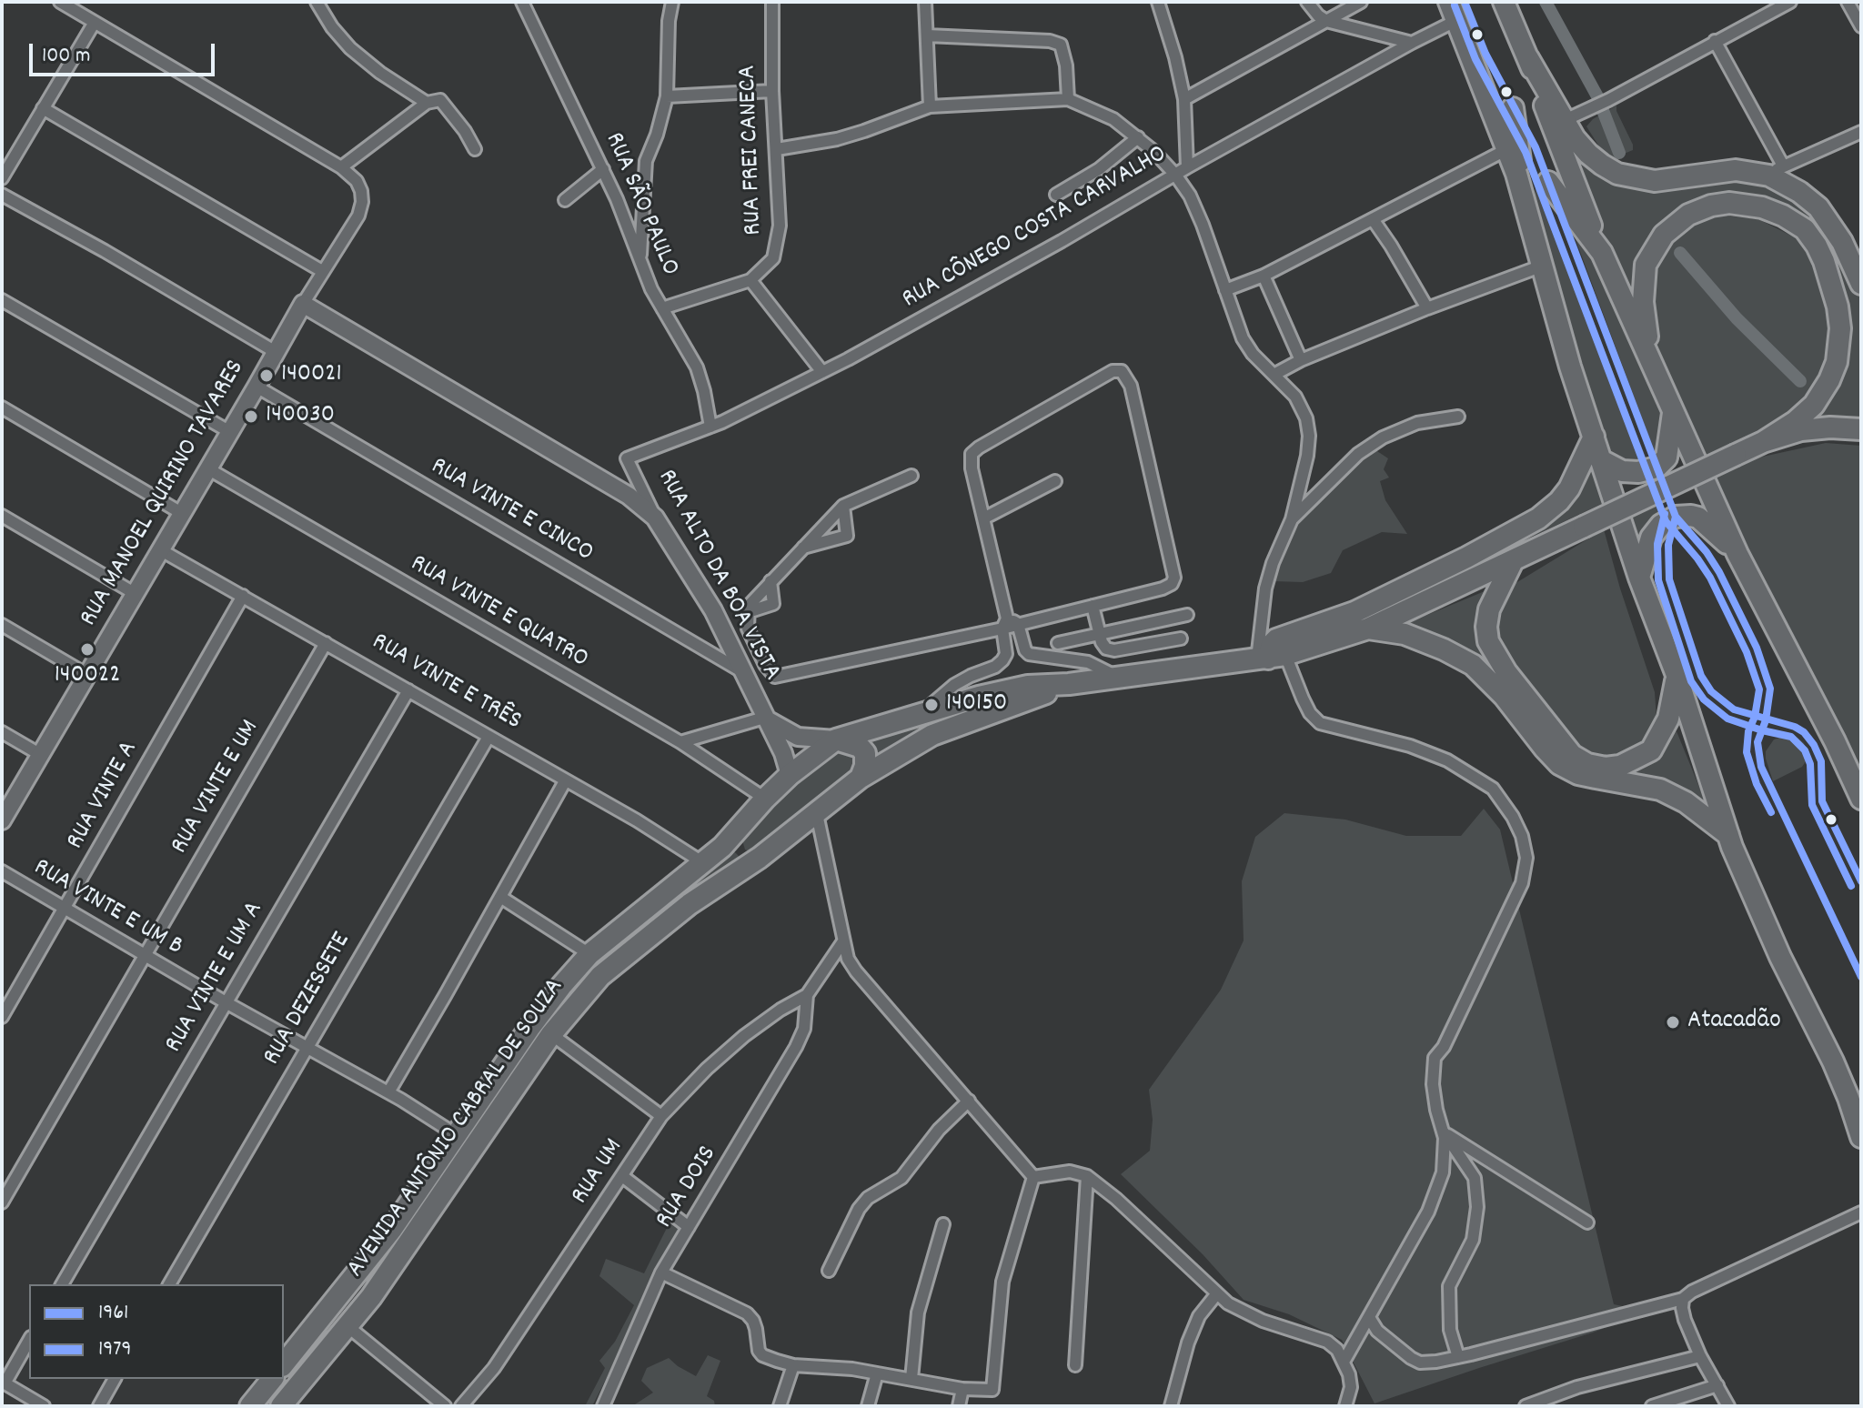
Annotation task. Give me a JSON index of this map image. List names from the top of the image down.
{
  "streets": {
    "highway": ["AVENIDA ANTÔNIO CABRAL DE SOUZA"],
    "main road": ["RUA MANOEL QUIRINO TAVARES", "RUA ALTO DA BOA VISTA"],
    "street": [
      "RUA FREI CANECA",
      "RUA SÃO PAULO",
      "RUA CÔNEGO COSTA CARVALHO",
      "RUA VINTE E CINCO",
      "RUA VINTE E QUATRO",
      "RUA VINTE E TRÊS",
      "RUA VINTE E UM",
      "RUA VINTE A",
      "RUA VINTE E UM B",
      "RUA VINTE E UM A",
      "RUA DEZESSETE",
      "RUA UM",
      "RUA DOIS"
    ]
  },
  "crossings": [
    ["RUA FREI CANECA", "RUA SÃO PAULO"],
    ["RUA SÃO PAULO", "RUA CÔNEGO COSTA CARVALHO"],
    ["RUA CÔNEGO COSTA CARVALHO", "RUA ALTO DA BOA VISTA"],
    ["RUA MANOEL QUIRINO TAVARES", "RUA VINTE E CINCO"],
    ["RUA MANOEL QUIRINO TAVARES", "RUA VINTE E QUATRO"],
    ["RUA MANOEL QUIRINO TAVARES", "RUA VINTE E TRÊS"],
    ["RUA VINTE E CINCO", "RUA ALTO DA BOA VISTA"],
    ["RUA ALTO DA BOA VISTA", "AVENIDA ANTÔNIO CABRAL DE SOUZA"],
    ["RUA VINTE E QUATRO", "AVENIDA ANTÔNIO CABRAL DE SOUZA"],
    ["RUA VINTE E TRÊS", "RUA VINTE E UM"],
    ["RUA VINTE E TRÊS", "RUA VINTE A"],
    ["RUA VINTE E TRÊS", "RUA VINTE E UM A"],
    ["RUA VINTE E TRÊS", "RUA DEZESSETE"],
    ["RUA VINTE E TRÊS", "AVENIDA ANTÔNIO CABRAL DE SOUZA"],
    ["RUA VINTE E UM", "RUA VINTE E UM B"],
    ["RUA VINTE A", "RUA VINTE E UM B"],
    ["RUA VINTE E UM B", "RUA VINTE E UM A"],
    ["RUA VINTE E UM B", "RUA DEZESSETE"],
    ["RUA VINTE E UM B", "AVENIDA ANTÔNIO CABRAL DE SOUZA"],
    ["RUA UM", "RUA DOIS"]
  ],
  "places": [
    "140021",
    "140030",
    "140022",
    "140150",
    "Atacadão"
  ],
  "lines": ["transit line 1961", "transit line 1979"],
  "legend": ["1961", "1979"],
  "scale_bar": "100 m"
}
